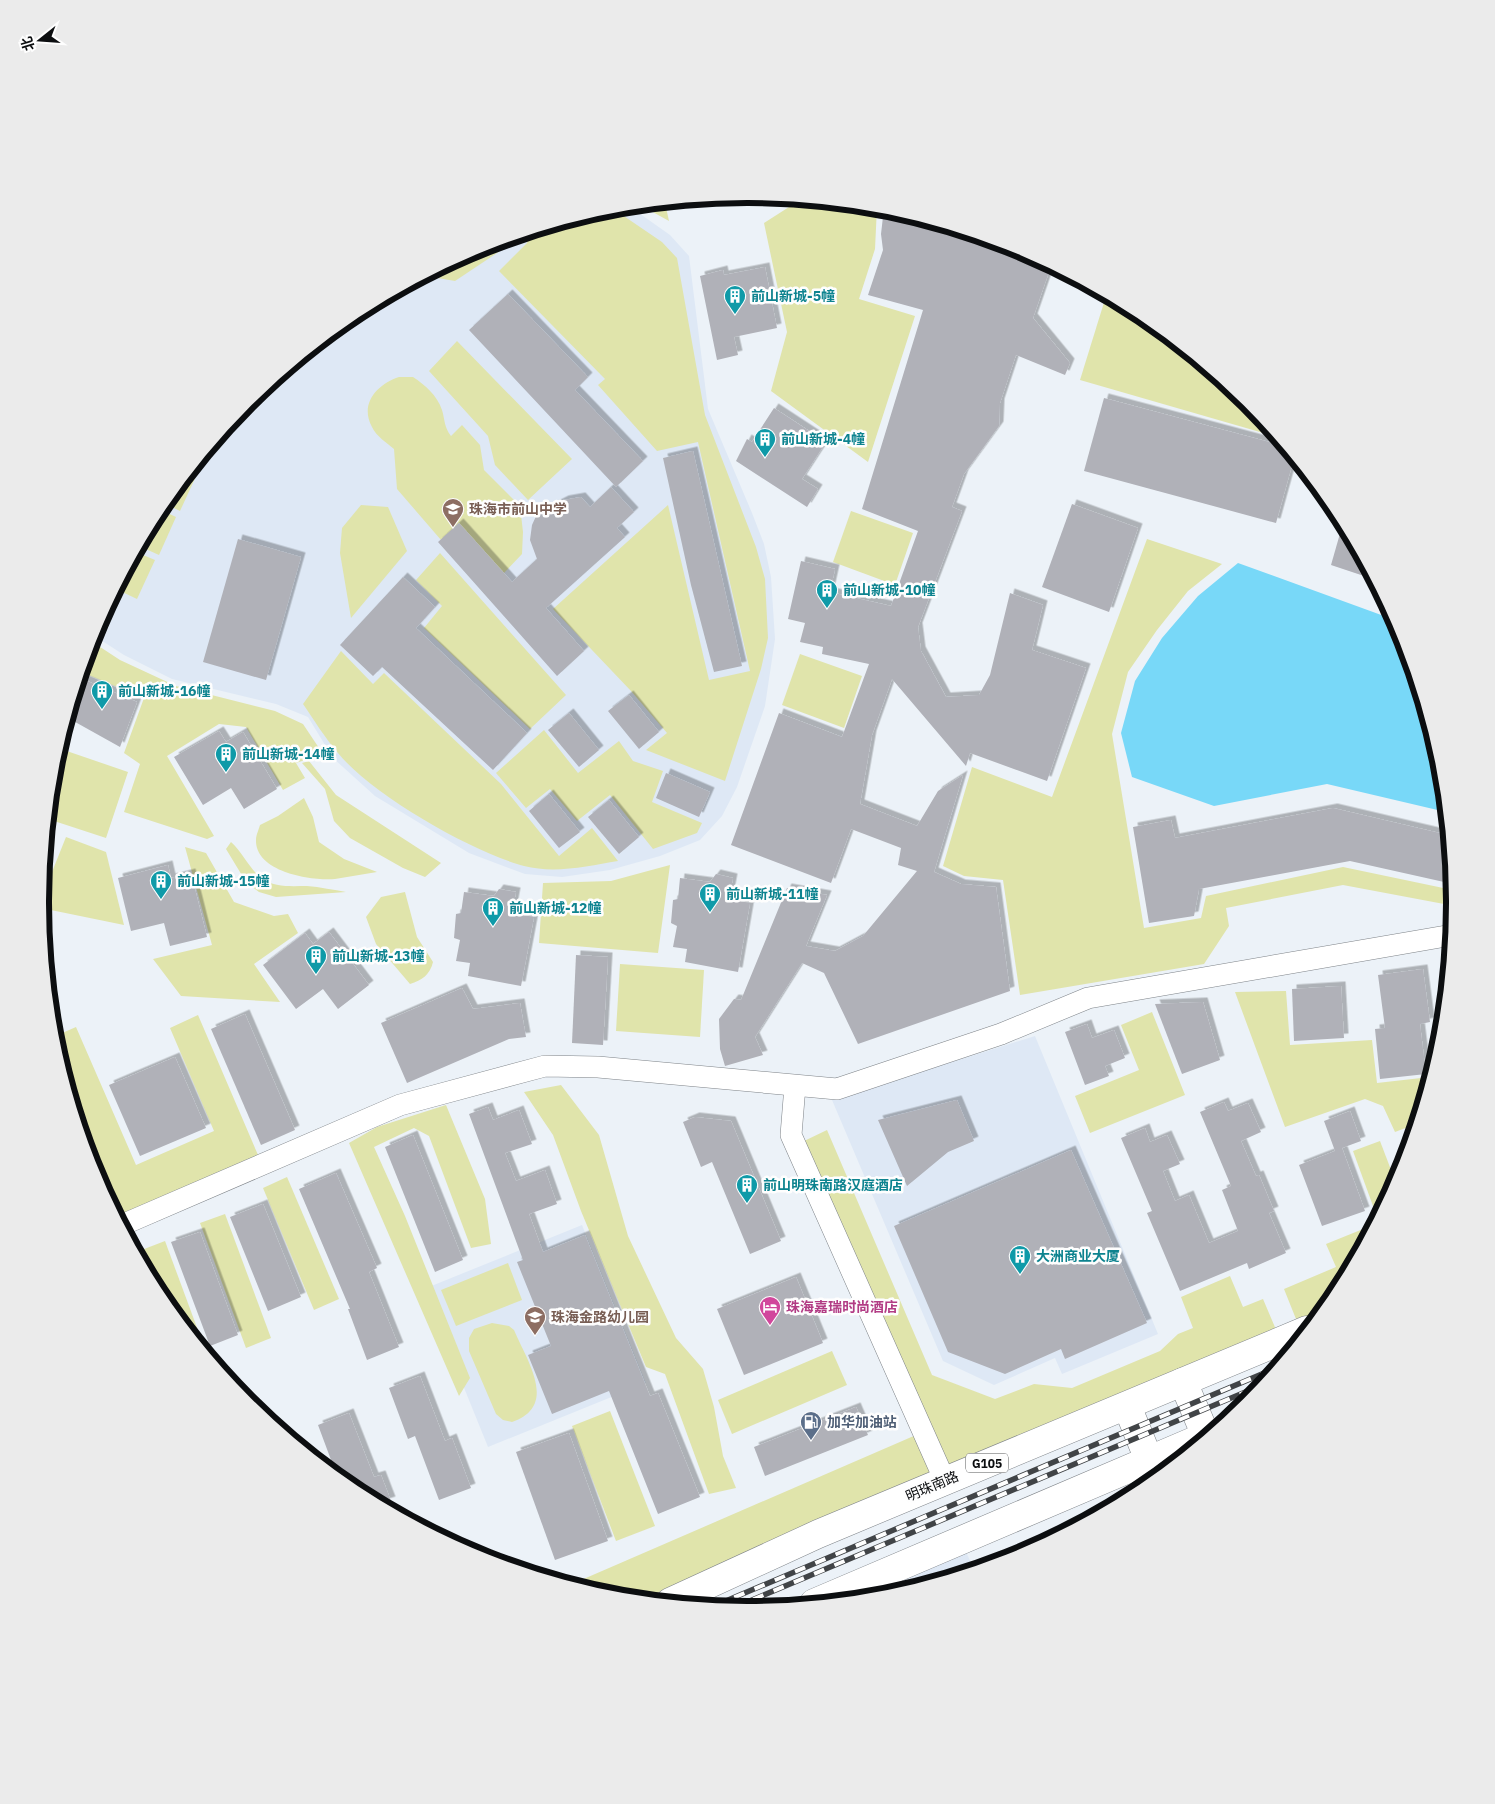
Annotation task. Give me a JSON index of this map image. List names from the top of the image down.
{
  "streets": {
    "highway": ["G105", "明珠南路"]
  },
  "places": {
    "building": [
      "前山新城-5幢",
      "前山新城-4幢",
      "前山新城-10幢",
      "前山新城-16幢",
      "前山新城-14幢",
      "前山新城-15幢",
      "前山新城-11幢",
      "前山新城-12幢",
      "前山新城-13幢",
      "前山明珠南路汉庭酒店",
      "大洲商业大厦"
    ],
    "school or university": ["珠海市前山中学", "珠海金路幼儿园"],
    "hotel": ["珠海嘉瑞时尚酒店"],
    "fuel station": ["加华加油站"]
  },
  "north": "left"
}
